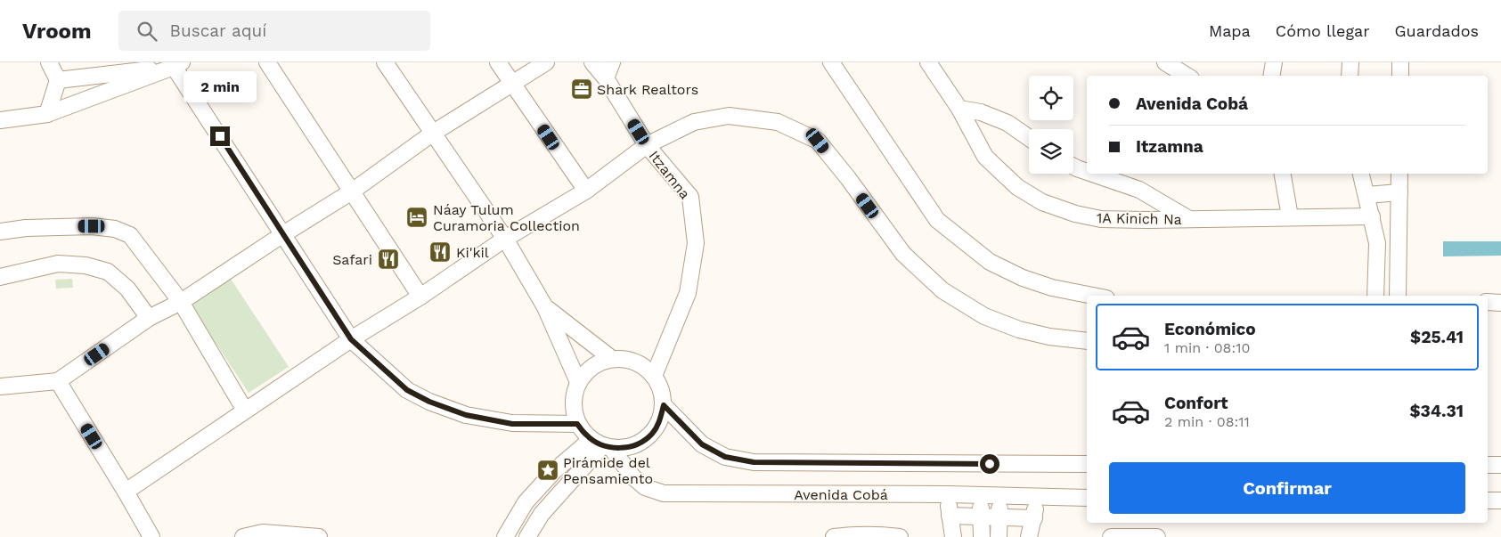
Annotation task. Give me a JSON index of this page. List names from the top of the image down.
{
  "streets": {
    "street": ["Itzamna", "1A Kinich Na", "Avenida Cobá"]
  },
  "crossings": [
    ["Itzamna", "Avenida Cobá"]
  ],
  "places": {
    "office": ["Shark Realtors"],
    "hotel": ["Náay Tulum Curamoria Collection"],
    "restaurant": ["Ki'kil", "Safari"],
    "place": ["Pirámide del Pensamiento"]
  },
  "page": {
    "header": "Vroom",
    "search": "Buscar aquí",
    "nav": ["Mapa", "Cómo llegar", "Guardados"],
    "bubble": "2 min",
    "banner": ["Avenida Cobá", "Itzamna"],
    "list": [
      {
        "name": "Económico",
        "note": "1 min · 08:10",
        "value": "$25.41"
      },
      {
        "name": "Confort",
        "note": "2 min · 08:11",
        "value": "$34.31"
      }
    ],
    "buttons": "Confirmar"
  }
}
